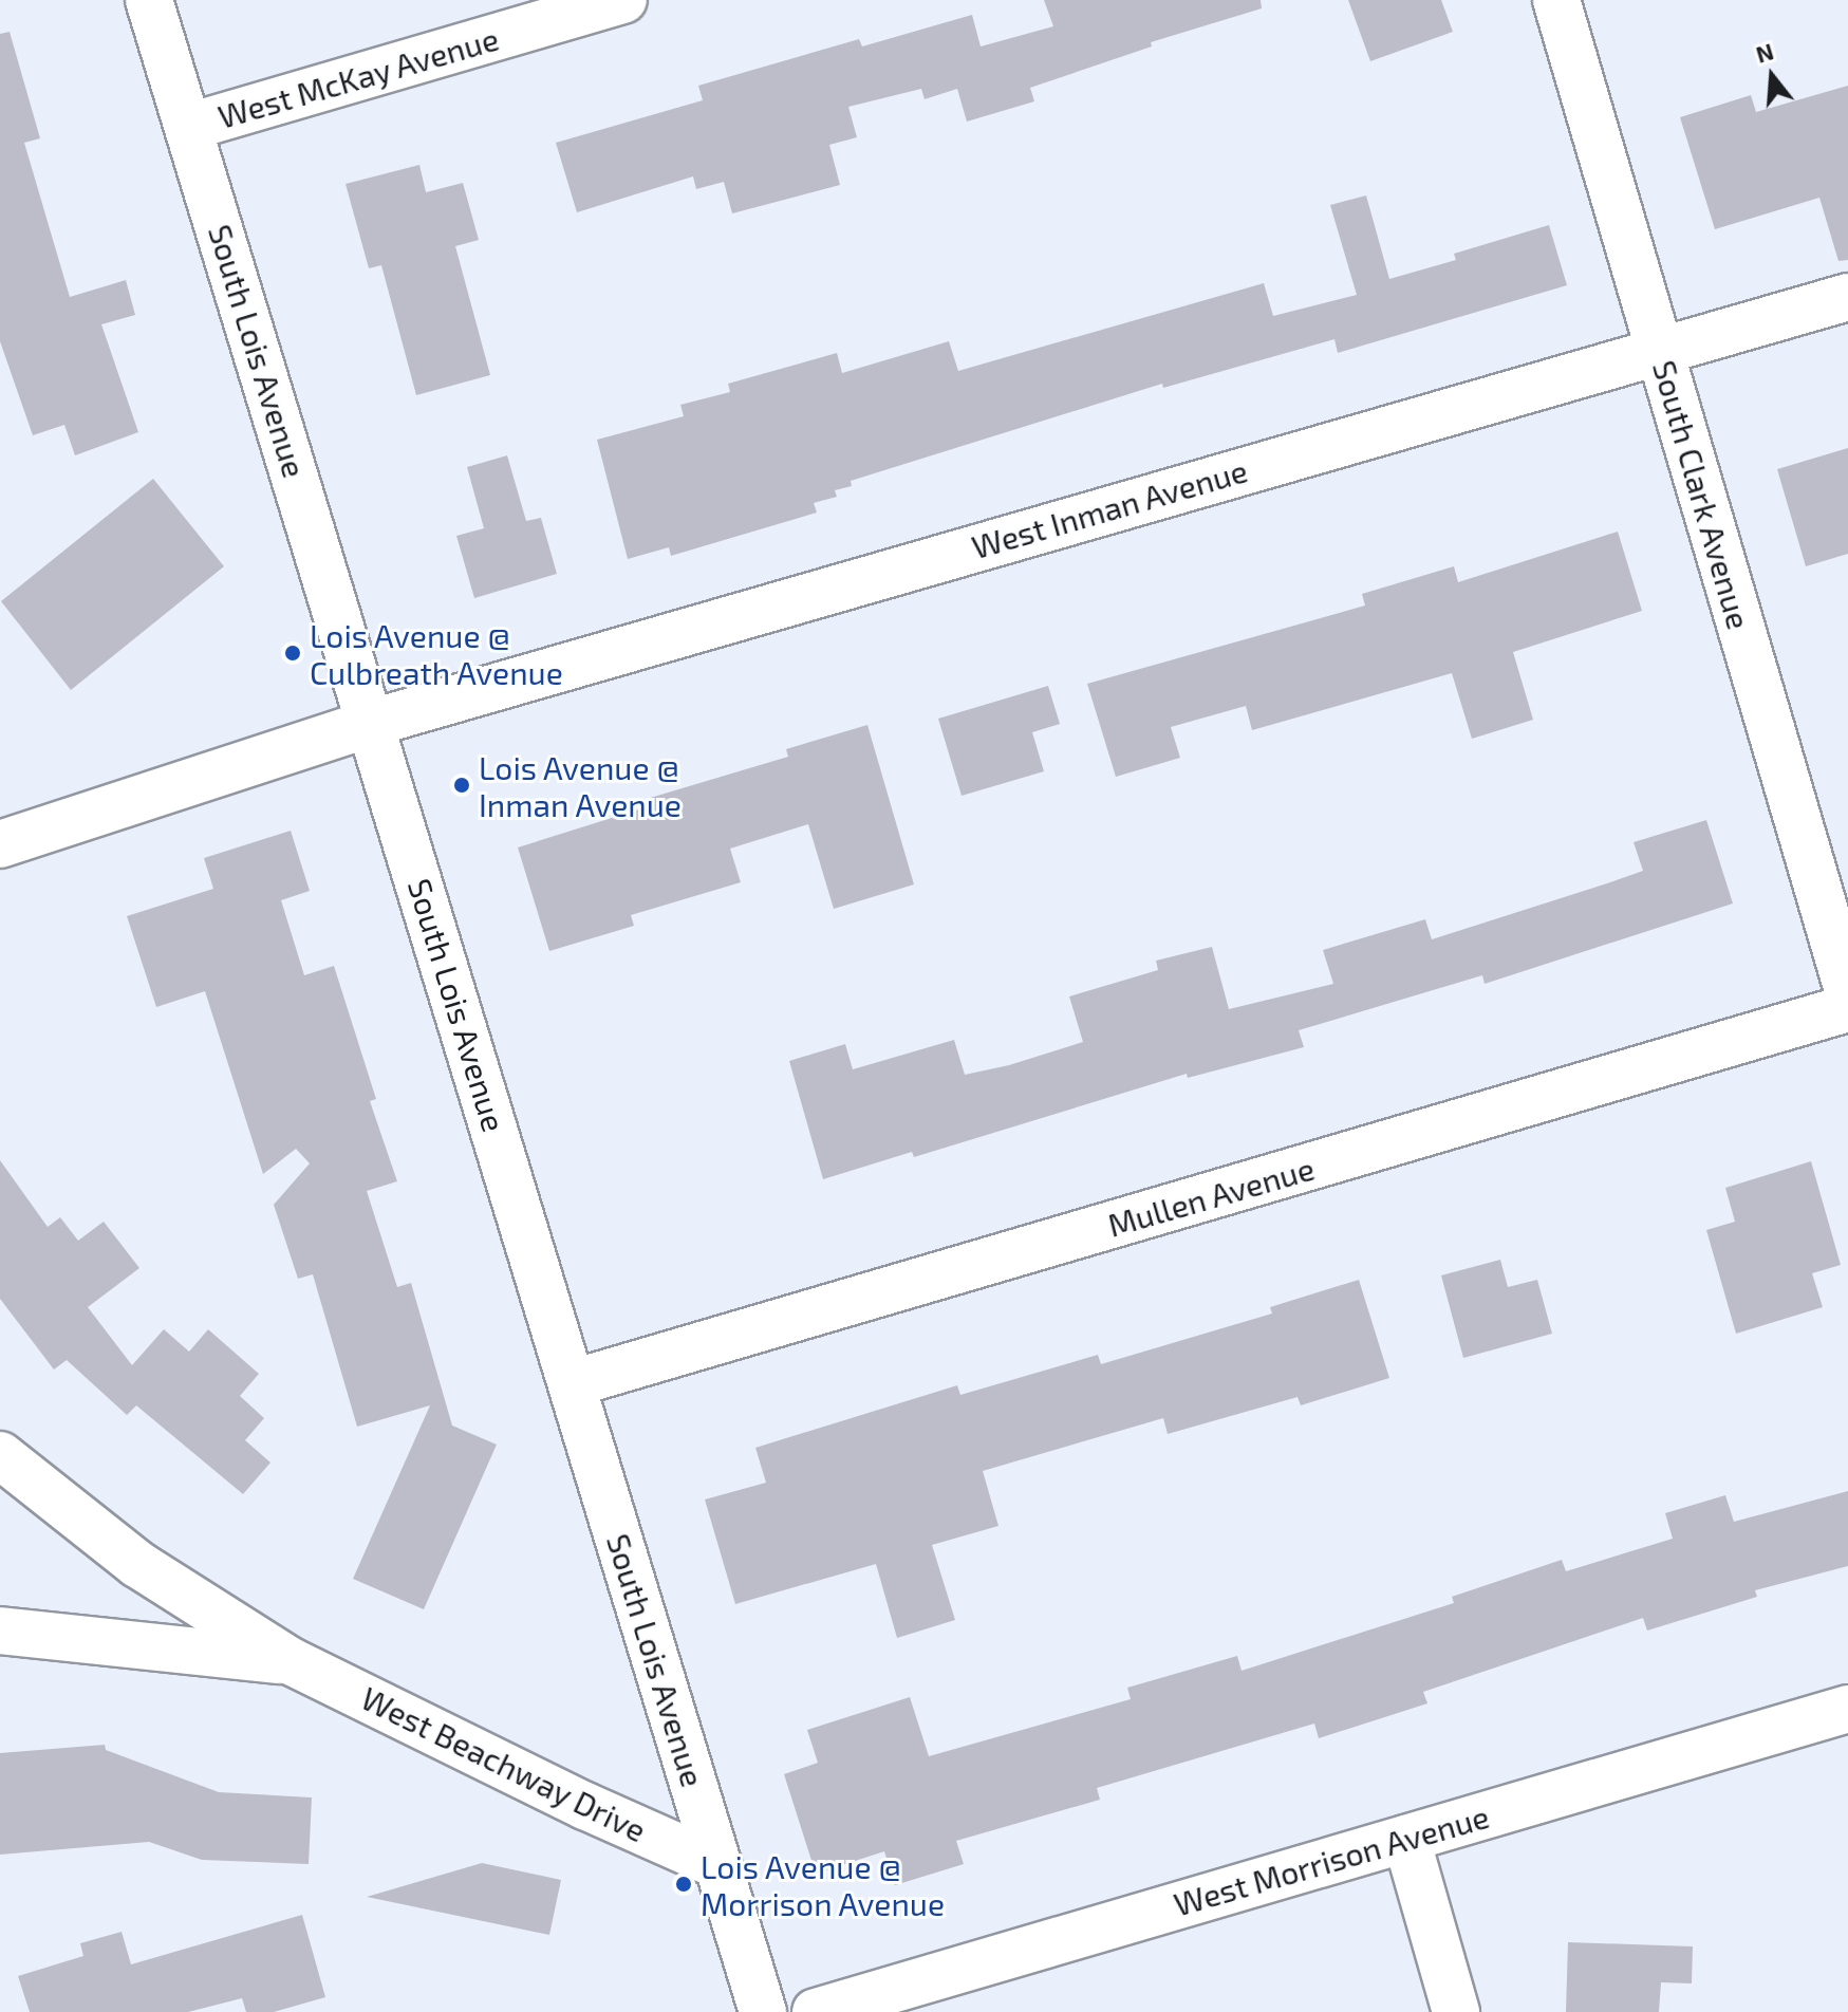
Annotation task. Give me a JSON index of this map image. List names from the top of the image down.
{
  "streets": {
    "street": [
      "West McKay Avenue",
      "South Lois Avenue",
      "South Clark Avenue",
      "West Inman Avenue",
      "Mullen Avenue",
      "West Beachway Drive",
      "West Morrison Avenue"
    ]
  },
  "crossings": [
    ["West McKay Avenue", "South Lois Avenue"],
    ["South Lois Avenue", "West Inman Avenue"],
    ["South Lois Avenue", "Mullen Avenue"],
    ["South Lois Avenue", "West Beachway Drive"],
    ["South Clark Avenue", "West Inman Avenue"]
  ],
  "places": ["Lois Avenue @ Culbreath Avenue", "Lois Avenue @ Inman Avenue", "Lois Avenue @ Morrison Avenue"],
  "north": "top"
}
